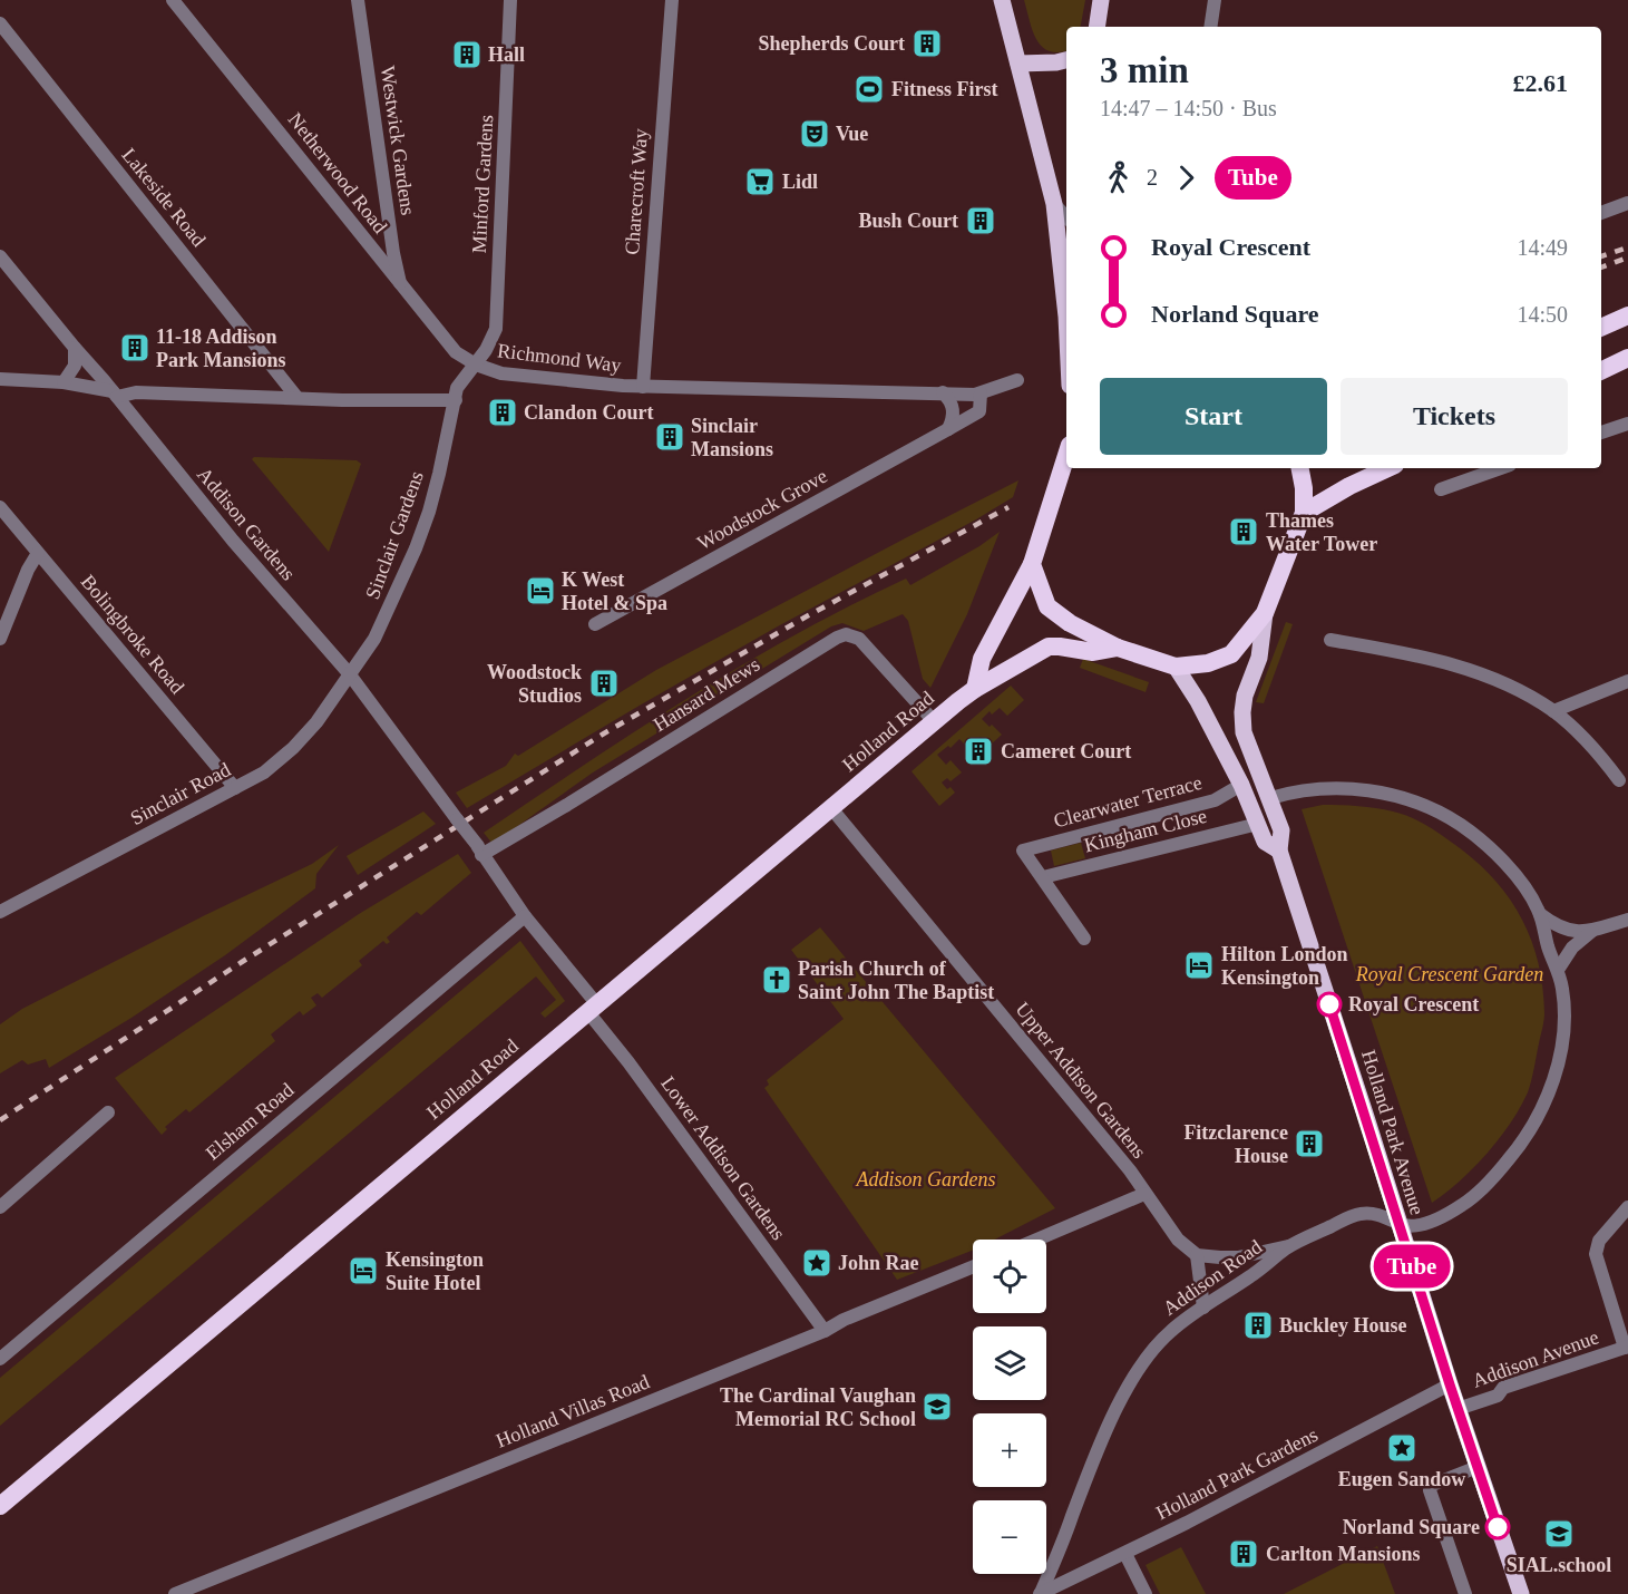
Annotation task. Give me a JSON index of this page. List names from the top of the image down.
{
  "streets": {
    "highway": ["Holland Road"],
    "main road": ["Holland Park Avenue"],
    "street": [
      "Westwick Gardens",
      "Netherwood Road",
      "Minford Gardens",
      "Charecroft Way",
      "Lakeside Road",
      "Richmond Way",
      "Woodstock Grove",
      "Addison Gardens",
      "Sinclair Gardens",
      "Bolingbroke Road",
      "Hansard Mews",
      "Sinclair Road",
      "Clearwater Terrace",
      "Kingham Close",
      "Upper Addison Gardens",
      "Elsham Road",
      "Lower Addison Gardens",
      "Addison Road",
      "Addison Avenue",
      "Holland Villas Road",
      "Holland Park Gardens"
    ]
  },
  "crossings": [
    ["Westwick Gardens", "Netherwood Road"],
    ["Netherwood Road", "Minford Gardens"],
    ["Netherwood Road", "Richmond Way"],
    ["Minford Gardens", "Richmond Way"],
    ["Charecroft Way", "Richmond Way"],
    ["Richmond Way", "Woodstock Grove"],
    ["Richmond Way", "Sinclair Gardens"],
    ["Addison Gardens", "Sinclair Gardens"],
    ["Addison Gardens", "Sinclair Road"],
    ["Addison Gardens", "Lower Addison Gardens"],
    ["Sinclair Gardens", "Sinclair Road"],
    ["Bolingbroke Road", "Sinclair Road"],
    ["Hansard Mews", "Holland Road"],
    ["Hansard Mews", "Lower Addison Gardens"],
    ["Holland Road", "Upper Addison Gardens"],
    ["Holland Road", "Lower Addison Gardens"],
    ["Clearwater Terrace", "Kingham Close"],
    ["Clearwater Terrace", "Holland Park Avenue"],
    ["Kingham Close", "Holland Park Avenue"],
    ["Elsham Road", "Lower Addison Gardens"],
    ["Holland Park Avenue", "Addison Road"],
    ["Holland Park Avenue", "Addison Avenue"],
    ["Holland Park Avenue", "Holland Park Gardens"],
    ["Lower Addison Gardens", "Holland Villas Road"],
    ["Addison Road", "Holland Park Gardens"]
  ],
  "parks": ["Royal Crescent Garden", "Addison Gardens"],
  "places": {
    "building": [
      "Shepherds Court",
      "Hall",
      "Bush Court",
      "11-18 Addison Park Mansions",
      "Clandon Court",
      "Sinclair Mansions",
      "Thames Water Tower",
      "Woodstock Studios",
      "Cameret Court",
      "Fitzclarence House",
      "Buckley House",
      "Carlton Mansions"
    ],
    "sports": ["Fitness First"],
    "theatre": ["Vue"],
    "supermarket": ["Lidl"],
    "hotel": ["K West Hotel & Spa", "Hilton London Kensington", "Kensington Suite Hotel"],
    "church": ["Parish Church of Saint John The Baptist"],
    "other": ["Royal Crescent", "Norland Square"],
    "place": ["John Rae", "Eugen Sandow"],
    "school or university": ["The Cardinal Vaughan Memorial RC School", "SIAL.school"]
  },
  "lines": ["bus line Tube"],
  "page": {
    "on_map": "Tube",
    "heading": ["3 min", "14:47 – 14:50 · Bus", "£2.61"],
    "legs": ["2", "Tube"],
    "list": [
      {
        "name": "Royal Crescent",
        "value": "14:49"
      },
      {
        "name": "Norland Square",
        "value": "14:50"
      }
    ],
    "buttons": ["Start", "Tickets"],
    "map_buttons": ["+", "−"]
  }
}
